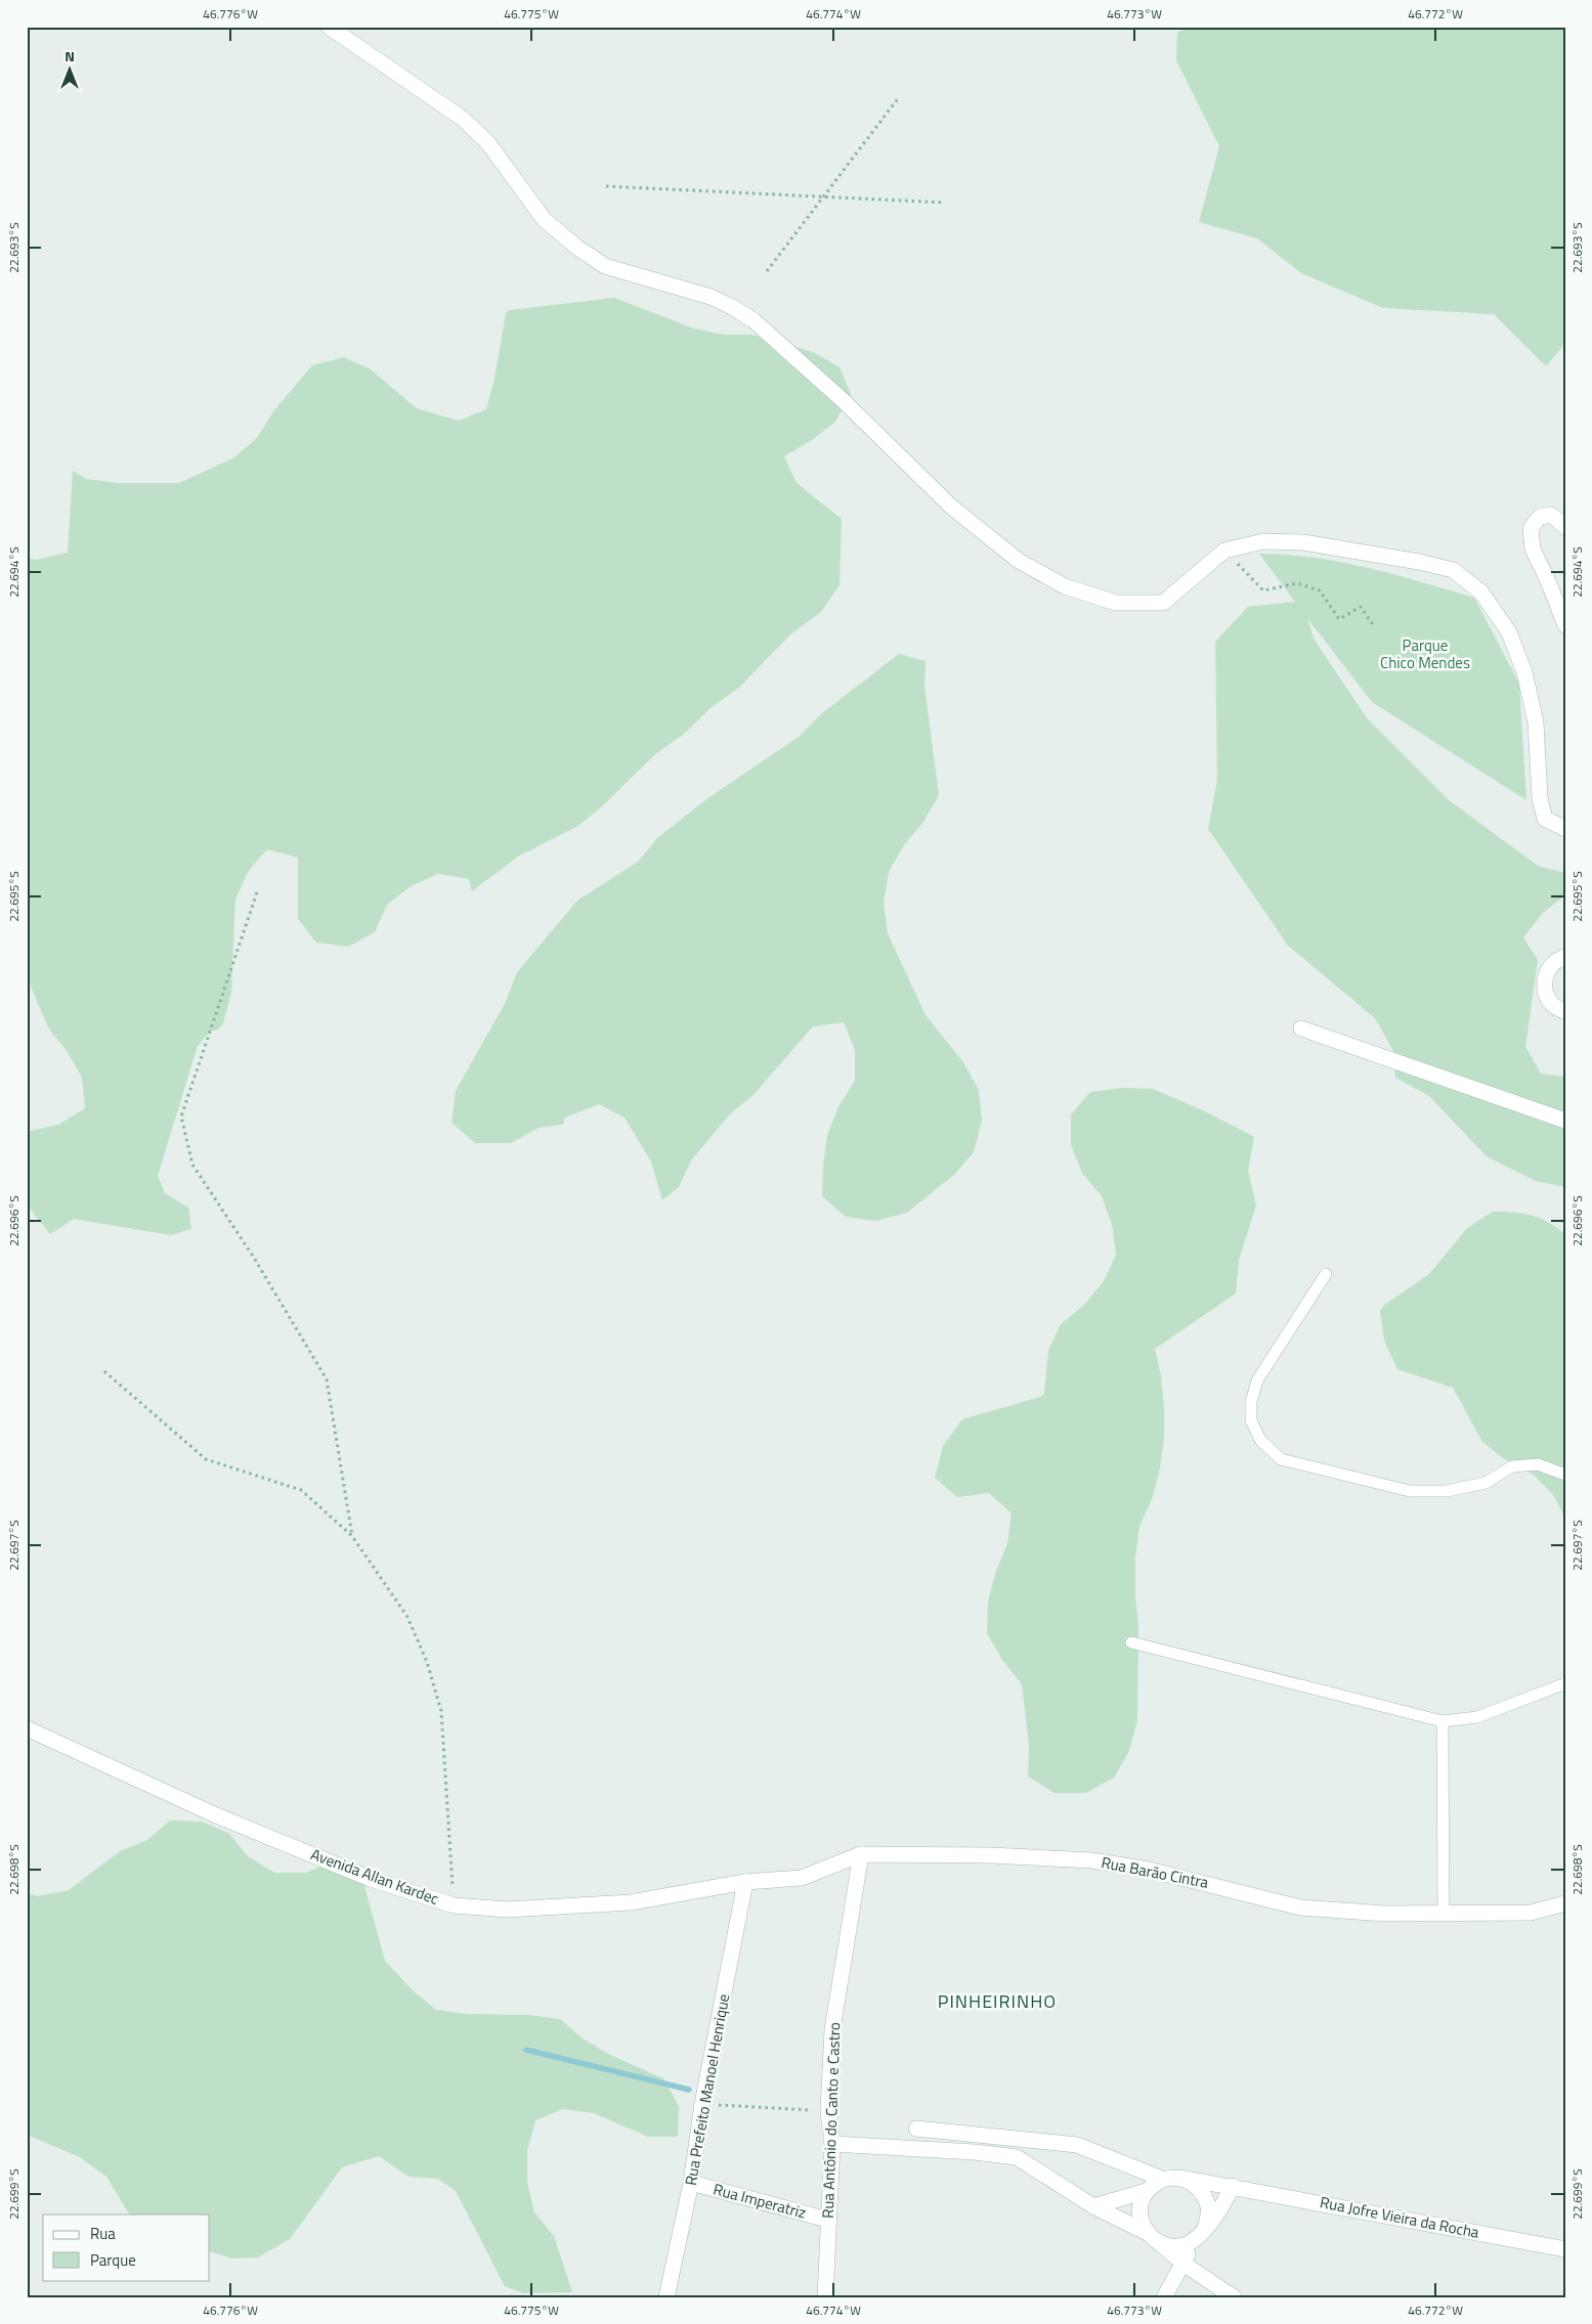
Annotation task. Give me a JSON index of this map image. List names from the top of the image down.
{
  "streets": {
    "street": [
      "Rua Barão Cintra",
      "Avenida Allan Kardec",
      "Rua Prefeito Manoel Henrique",
      "Rua Antônio do Canto e Castro",
      "Rua Imperatriz",
      "Rua Jofre Vieira da Rocha"
    ]
  },
  "crossings": [
    ["Rua Barão Cintra", "Avenida Allan Kardec"],
    ["Rua Barão Cintra", "Rua Prefeito Manoel Henrique"],
    ["Rua Barão Cintra", "Rua Antônio do Canto e Castro"],
    ["Avenida Allan Kardec", "Rua Prefeito Manoel Henrique"],
    ["Rua Prefeito Manoel Henrique", "Rua Imperatriz"],
    ["Rua Antônio do Canto e Castro", "Rua Imperatriz"]
  ],
  "districts": ["PINHEIRINHO"],
  "parks": ["Parque Chico Mendes"],
  "legend": ["Rua", "Parque"],
  "north": "top",
  "coordinates": [
    "46.776°W",
    "46.775°W",
    "46.774°W",
    "46.773°W",
    "46.772°W",
    "22.693°S",
    "22.694°S",
    "22.695°S",
    "22.696°S",
    "22.697°S",
    "22.698°S",
    "22.699°S"
  ]
}
